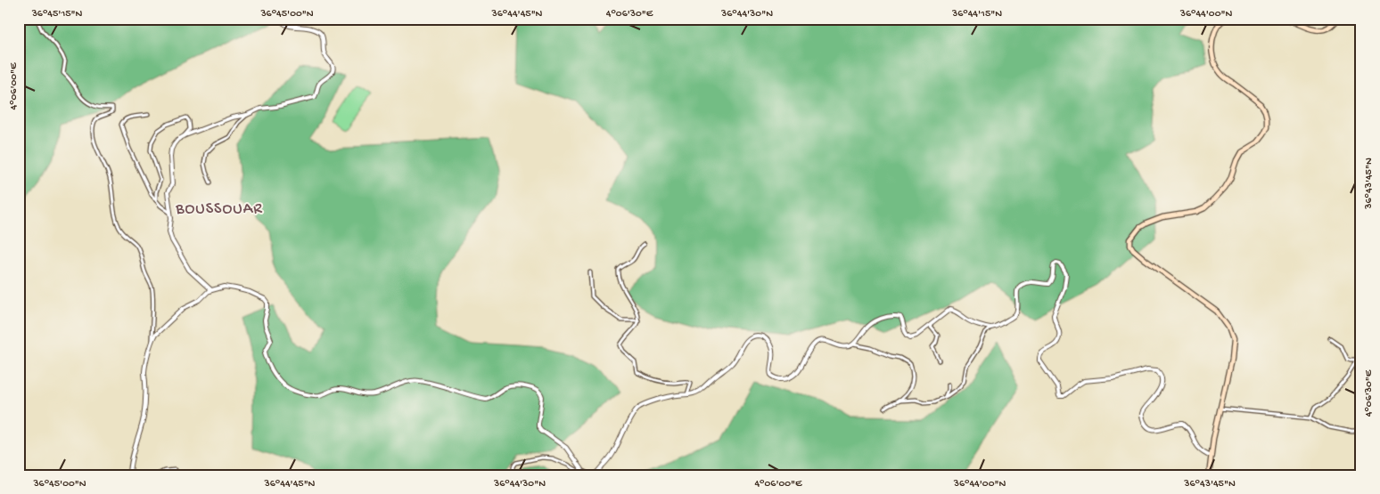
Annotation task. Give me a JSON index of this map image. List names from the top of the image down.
{
  "districts": ["BOUSSOUAR"],
  "coordinates": [
    "36°45'15\"N",
    "36°45'00\"N",
    "36°44'45\"N",
    "4°06'30\"E",
    "36°44'30\"N",
    "36°44'15\"N",
    "36°44'00\"N",
    "4°06'00\"E",
    "36°43'45\"N"
  ]
}
